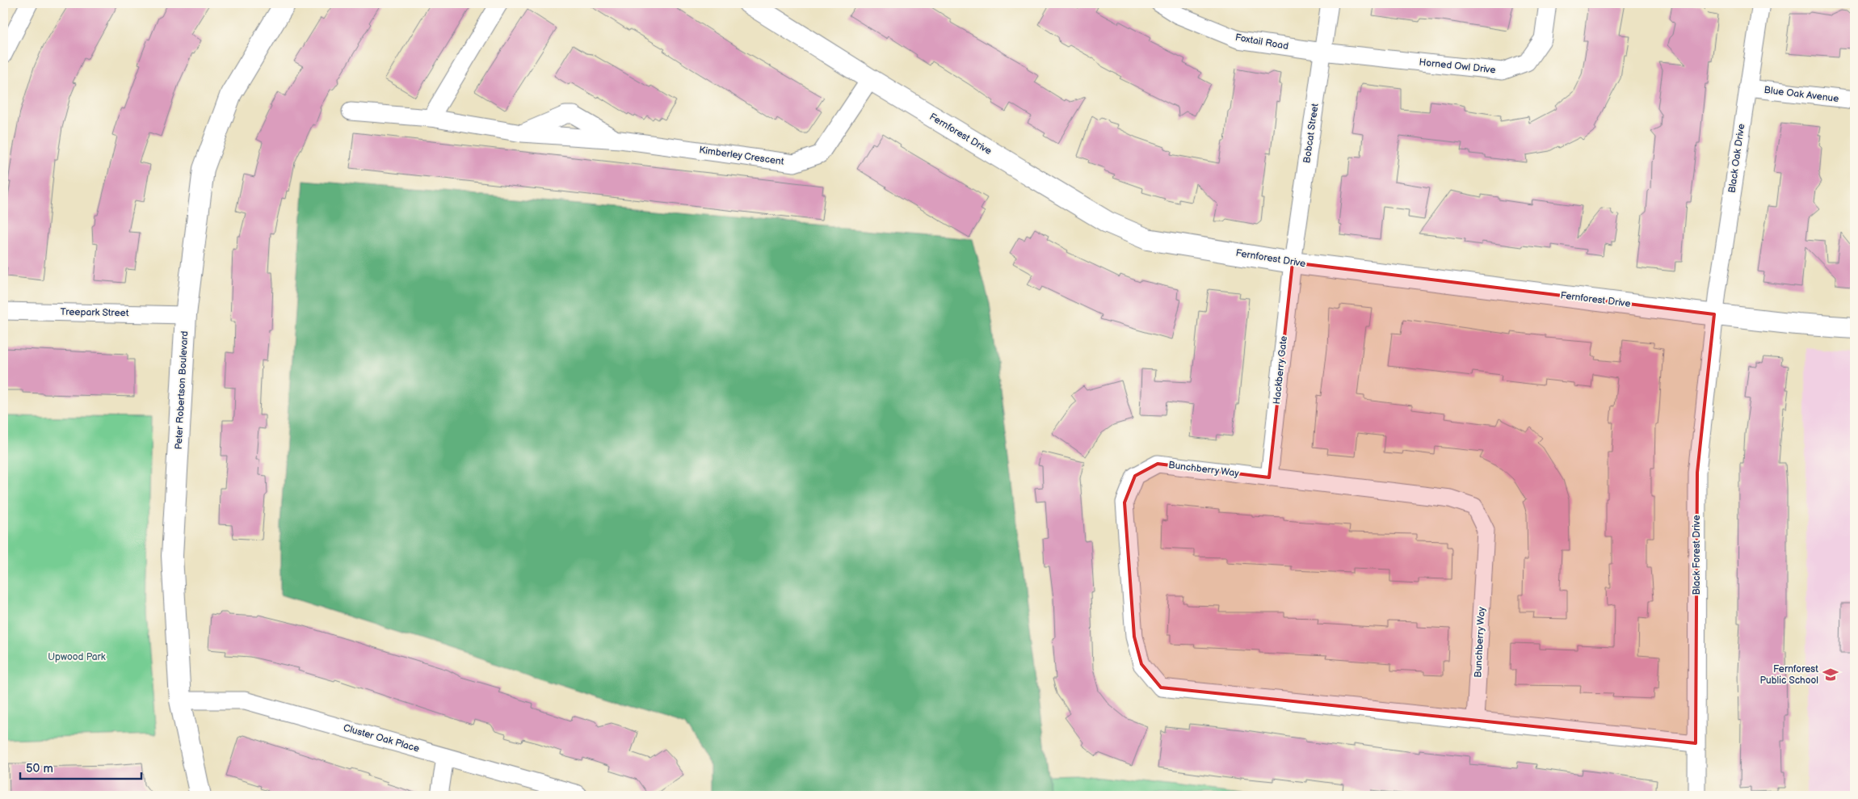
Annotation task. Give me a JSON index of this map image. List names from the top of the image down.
{
  "streets": {
    "street": [
      "Foxtail Road",
      "Horned Owl Drive",
      "Blue Oak Avenue",
      "Bobcat Street",
      "Fernforest Drive",
      "Kimberley Crescent",
      "Black Oak Drive",
      "Treepark Street",
      "Hackberry Gate",
      "Peter Robertson Boulevard",
      "Bunchberry Way",
      "Black Forest Drive",
      "Cluster Oak Place"
    ]
  },
  "crossings": [
    ["Foxtail Road", "Horned Owl Drive"],
    ["Foxtail Road", "Bobcat Street"],
    ["Horned Owl Drive", "Bobcat Street"],
    ["Blue Oak Avenue", "Black Oak Drive"],
    ["Bobcat Street", "Fernforest Drive"],
    ["Bobcat Street", "Hackberry Gate"],
    ["Fernforest Drive", "Kimberley Crescent"],
    ["Fernforest Drive", "Black Oak Drive"],
    ["Fernforest Drive", "Hackberry Gate"],
    ["Fernforest Drive", "Black Forest Drive"],
    ["Black Oak Drive", "Black Forest Drive"],
    ["Treepark Street", "Peter Robertson Boulevard"],
    ["Hackberry Gate", "Bunchberry Way"],
    ["Peter Robertson Boulevard", "Cluster Oak Place"],
    ["Bunchberry Way", "Black Forest Drive"]
  ],
  "parks": ["Upwood Park"],
  "places": {
    "school or university": ["Fernforest Public School"]
  },
  "scale_bar": "50 m"
}
